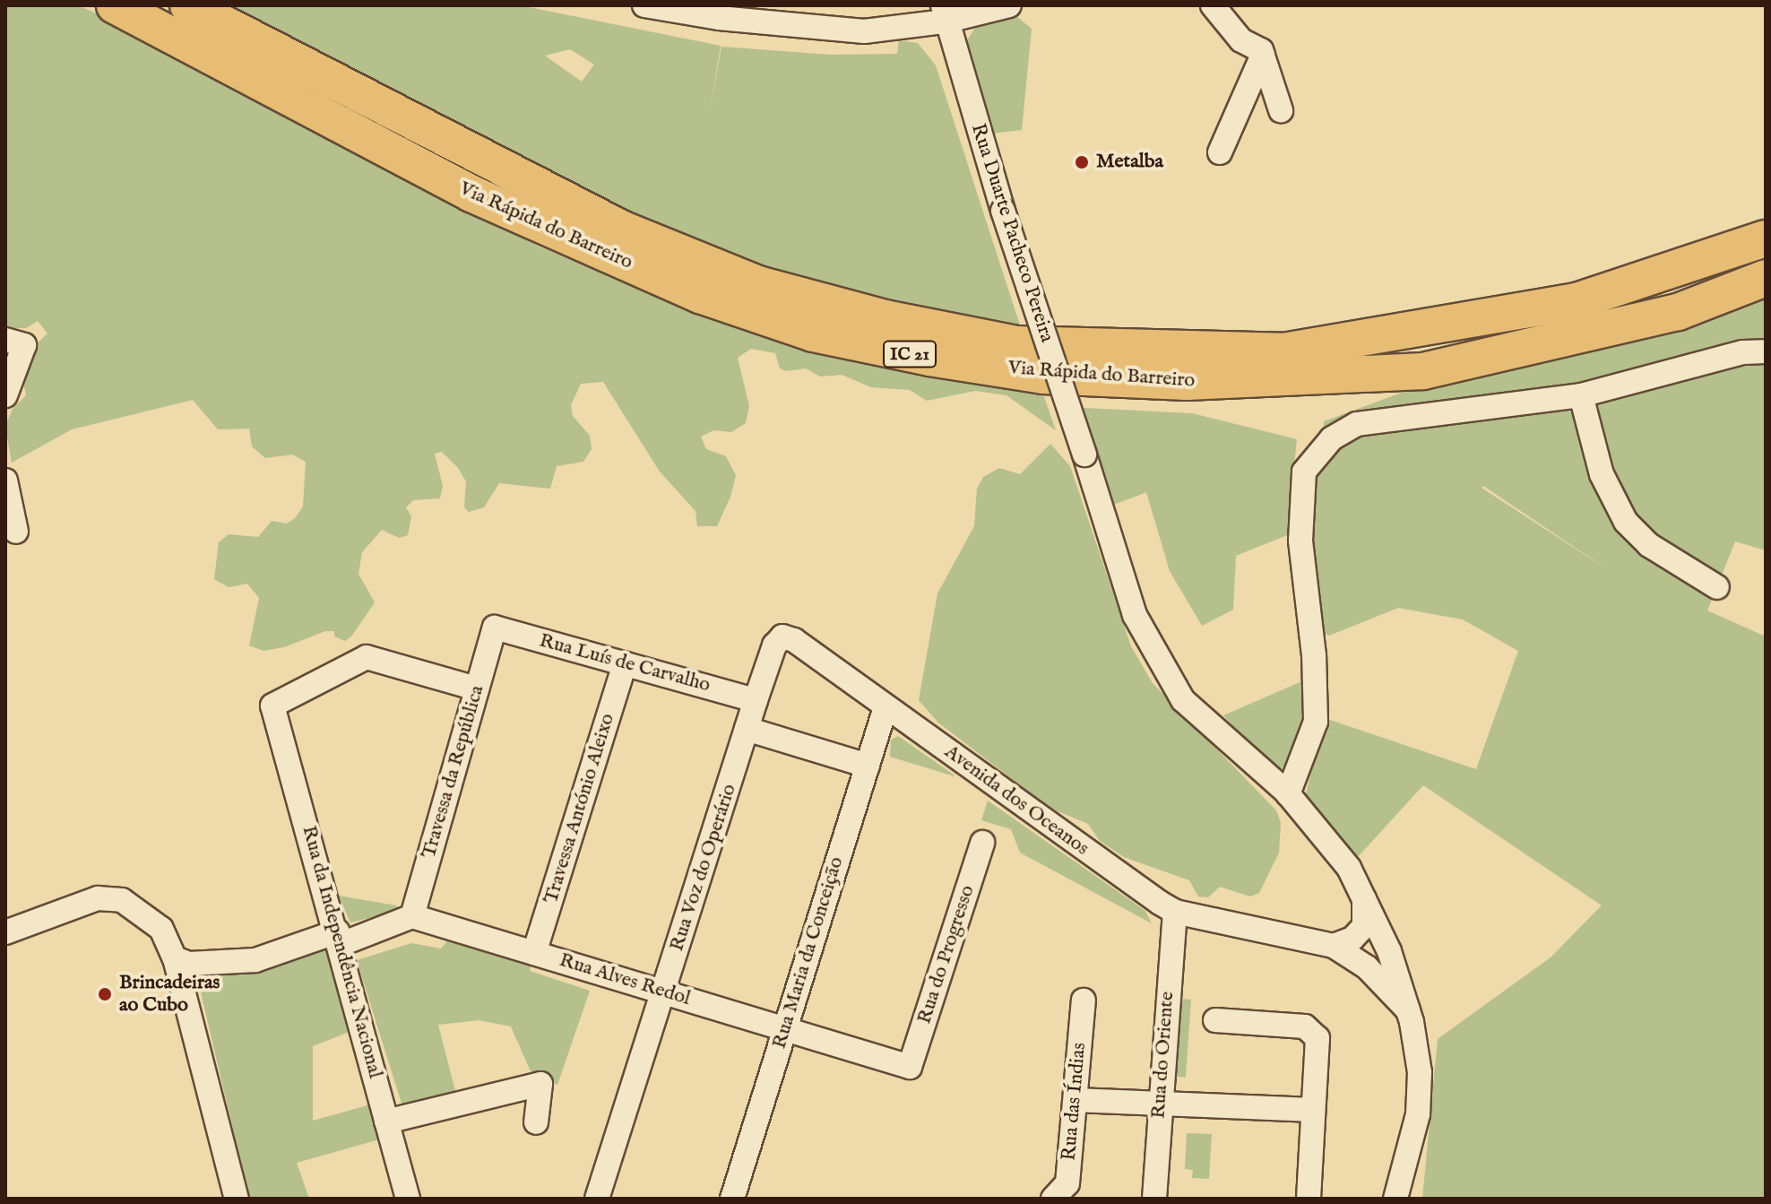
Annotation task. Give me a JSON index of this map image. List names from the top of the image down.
{
  "streets": {
    "highway": ["Via Rápida do Barreiro", "IC 21"],
    "street": [
      "Rua Duarte Pacheco Pereira",
      "Rua Luís de Carvalho",
      "Travessa da República",
      "Avenida dos Oceanos",
      "Travessa António Aleixo",
      "Rua Voz do Operário",
      "Rua da Independência Nacional",
      "Rua Maria da Conceição",
      "Rua do Progresso",
      "Rua Alves Redol",
      "Rua do Oriente",
      "Rua das Índias"
    ]
  },
  "crossings": [
    ["Rua Duarte Pacheco Pereira", "Avenida dos Oceanos"],
    ["Rua Luís de Carvalho", "Travessa da República"],
    ["Rua Luís de Carvalho", "Avenida dos Oceanos"],
    ["Rua Luís de Carvalho", "Travessa António Aleixo"],
    ["Rua Luís de Carvalho", "Rua Voz do Operário"],
    ["Travessa da República", "Rua da Independência Nacional"],
    ["Travessa da República", "Rua Alves Redol"],
    ["Avenida dos Oceanos", "Rua Voz do Operário"],
    ["Avenida dos Oceanos", "Rua Maria da Conceição"],
    ["Avenida dos Oceanos", "Rua do Oriente"],
    ["Travessa António Aleixo", "Rua Alves Redol"],
    ["Rua Voz do Operário", "Rua Alves Redol"],
    ["Rua Maria da Conceição", "Rua Alves Redol"],
    ["Rua do Progresso", "Rua Alves Redol"]
  ],
  "places": ["Metalba", "Brincadeiras ao Cubo"]
}
